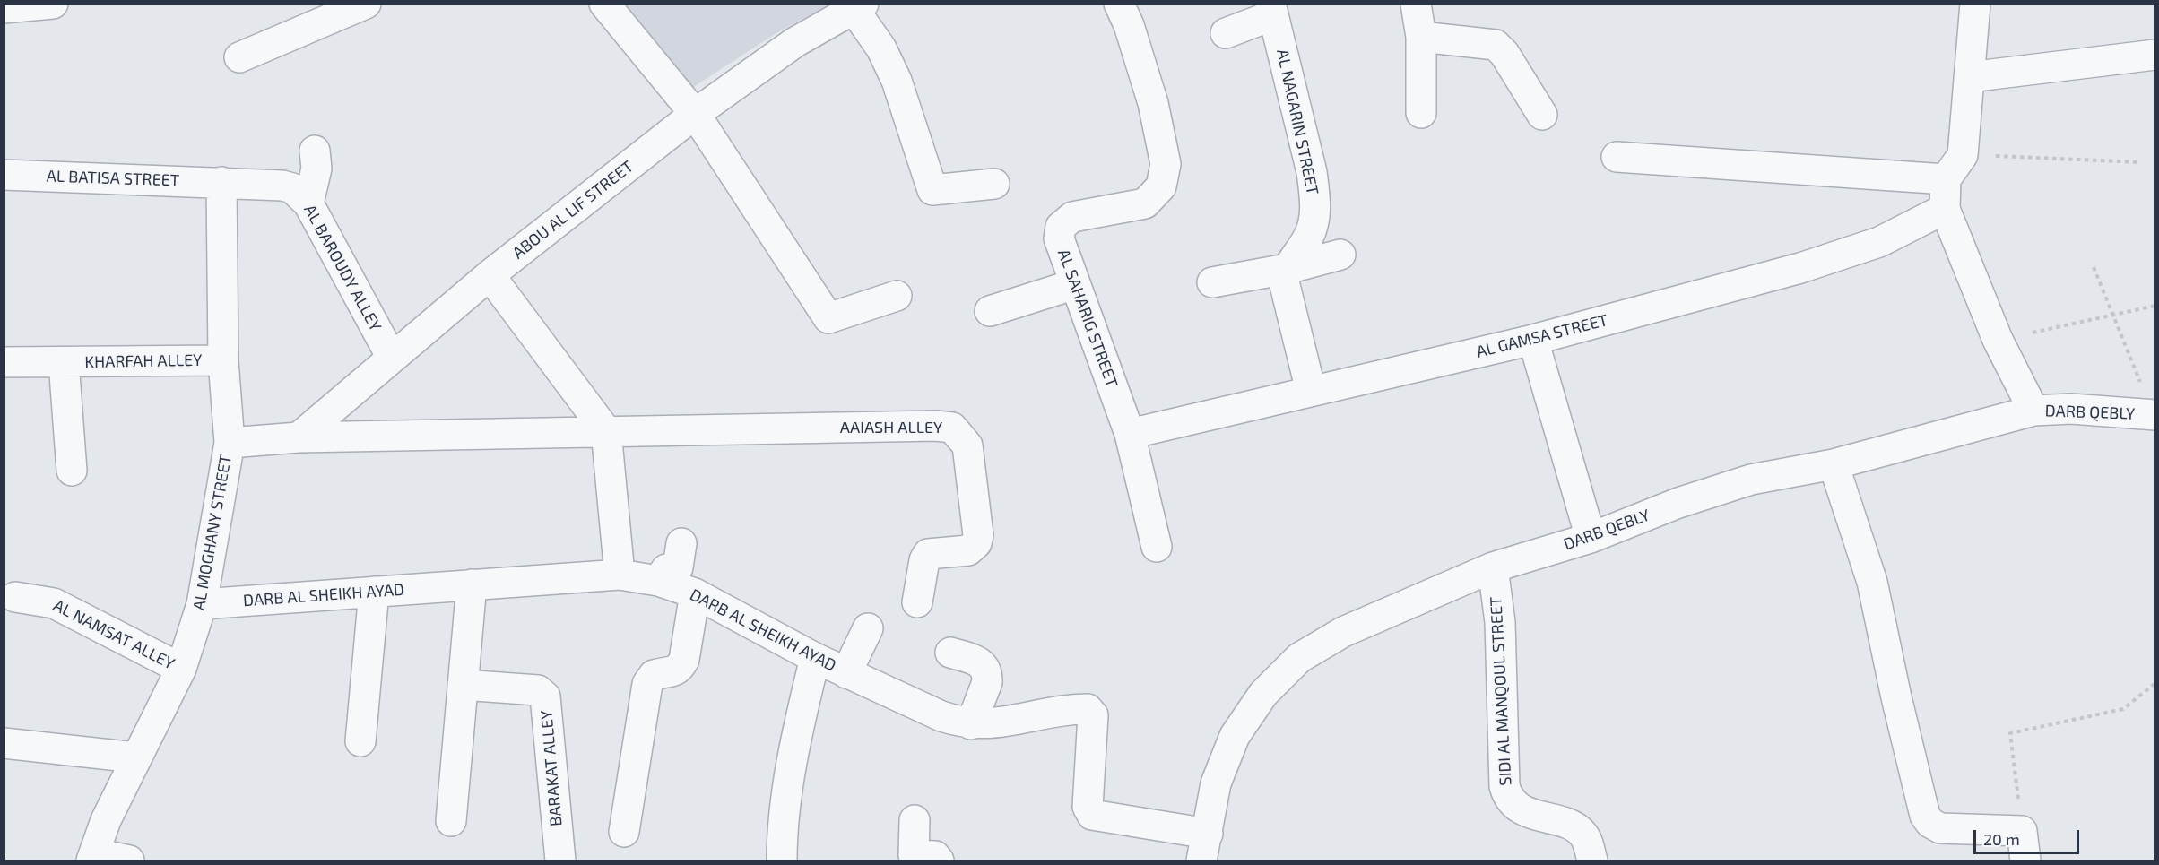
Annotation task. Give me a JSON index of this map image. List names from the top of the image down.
{
  "streets": {
    "street": [
      "AL NAGARIN STREET",
      "AL BATISA STREET",
      "ABOU AL LIF STREET",
      "AL BAROUDY ALLEY",
      "AL SAHARIG STREET",
      "AL GAMSA STREET",
      "KHARFAH ALLEY",
      "DARB QEBLY",
      "AAIASH ALLEY",
      "AL MOGHANY STREET",
      "DARB AL SHEIKH AYAD",
      "AL NAMSAT ALLEY",
      "SIDI AL MANQOUL STREET",
      "BARAKAT ALLEY"
    ]
  },
  "crossings": [
    ["AL BATISA STREET", "AL BAROUDY ALLEY"],
    ["AL BATISA STREET", "AL MOGHANY STREET"],
    ["ABOU AL LIF STREET", "AL BAROUDY ALLEY"],
    ["AL BAROUDY ALLEY", "AL MOGHANY STREET"],
    ["AL SAHARIG STREET", "AL GAMSA STREET"],
    ["KHARFAH ALLEY", "AL MOGHANY STREET"],
    ["DARB QEBLY", "DARB AL SHEIKH AYAD"],
    ["DARB QEBLY", "SIDI AL MANQOUL STREET"],
    ["AL MOGHANY STREET", "DARB AL SHEIKH AYAD"],
    ["AL MOGHANY STREET", "AL NAMSAT ALLEY"]
  ],
  "scale_bar": "20 m"
}
